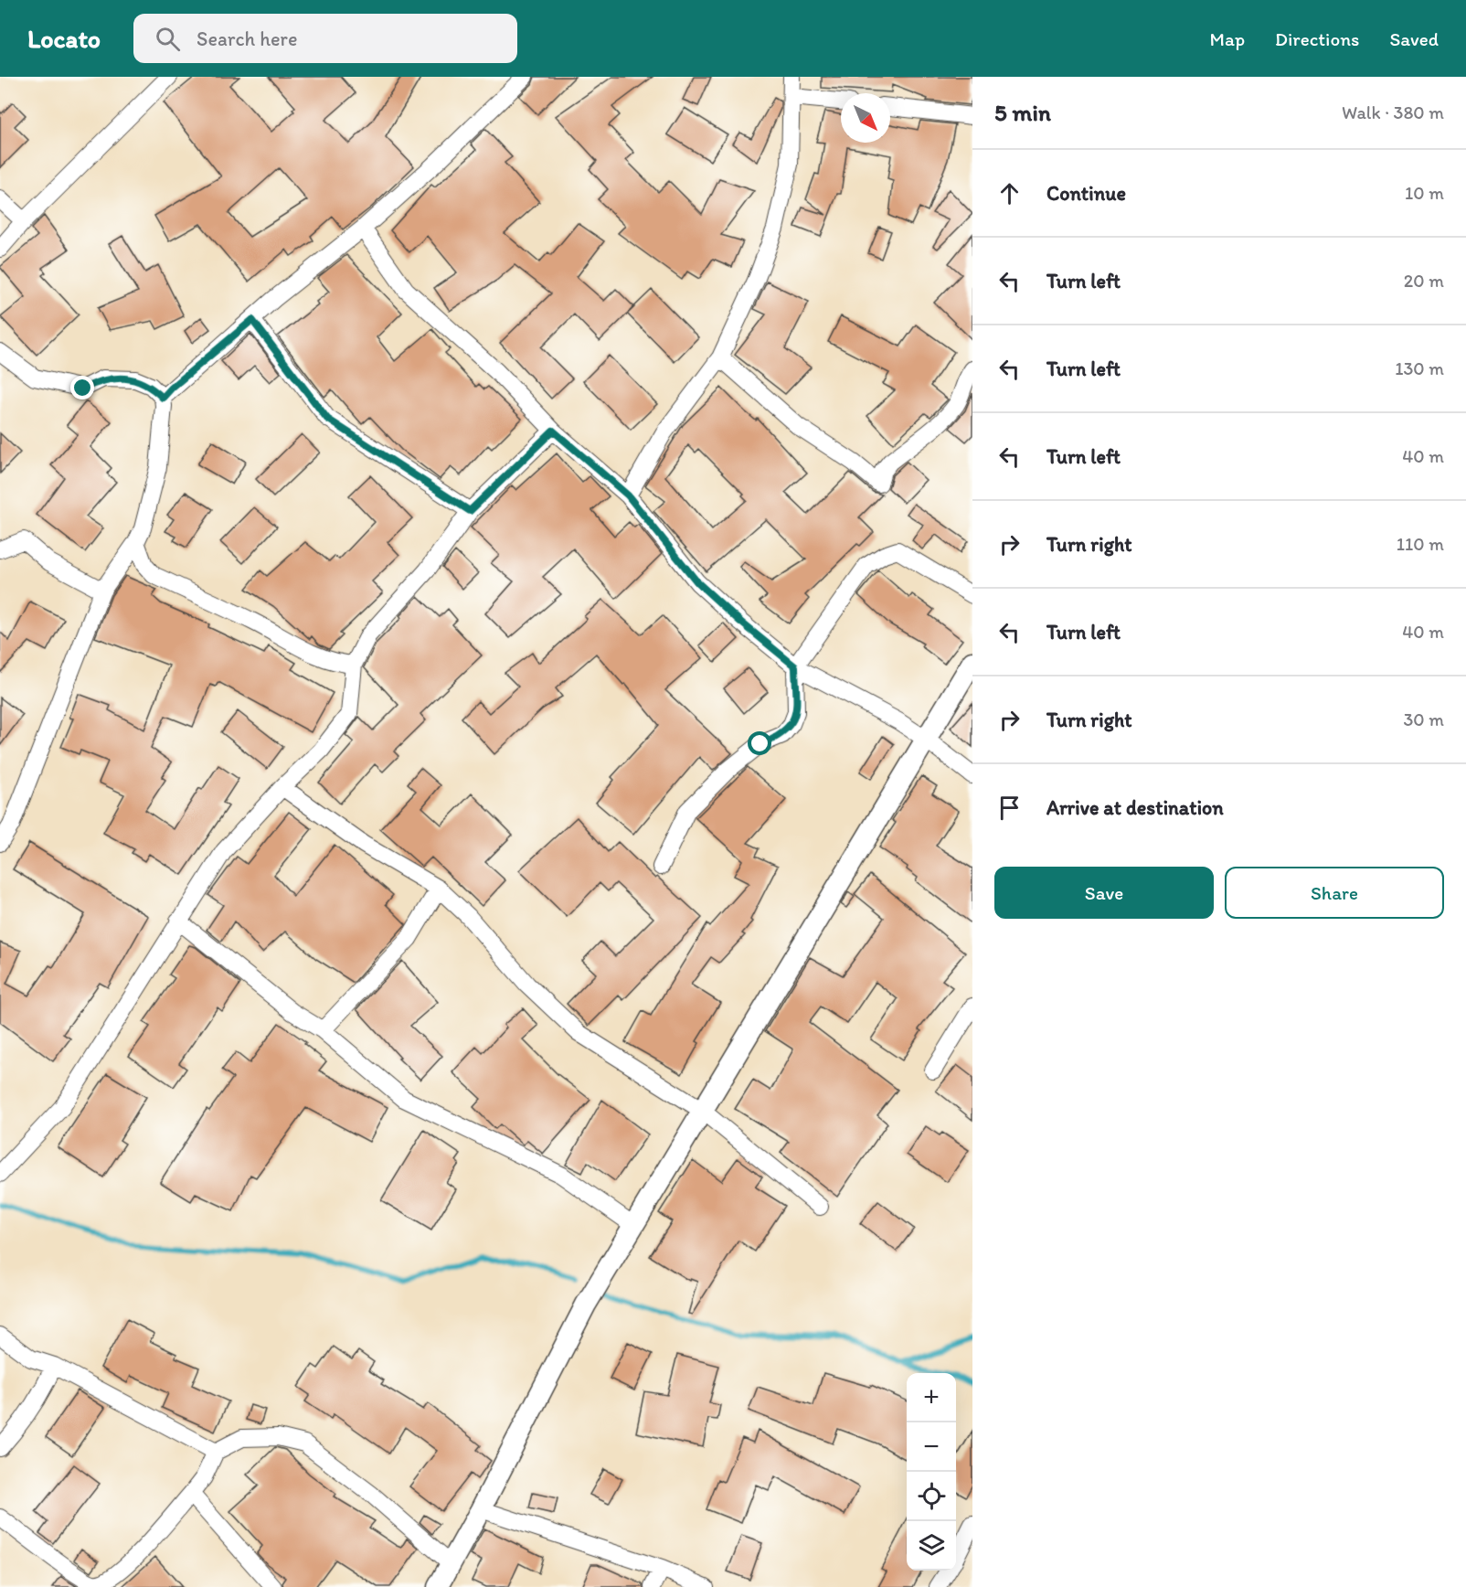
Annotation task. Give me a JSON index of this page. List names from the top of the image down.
{
  "north": "bottom right",
  "page": {
    "header": "Locato",
    "search": "Search here",
    "nav": ["Map", "Directions", "Saved"],
    "heading": ["5 min", "Walk · 380 m"],
    "list": [
      ["Continue", "10 m"],
      ["Turn left", "20 m"],
      ["Turn left", "130 m"],
      ["Turn left", "40 m"],
      ["Turn right", "110 m"],
      ["Turn left", "40 m"],
      ["Turn right", "30 m"],
      "Arrive at destination"
    ],
    "buttons": ["Save", "Share"],
    "map_buttons": ["+", "−"]
  }
}
